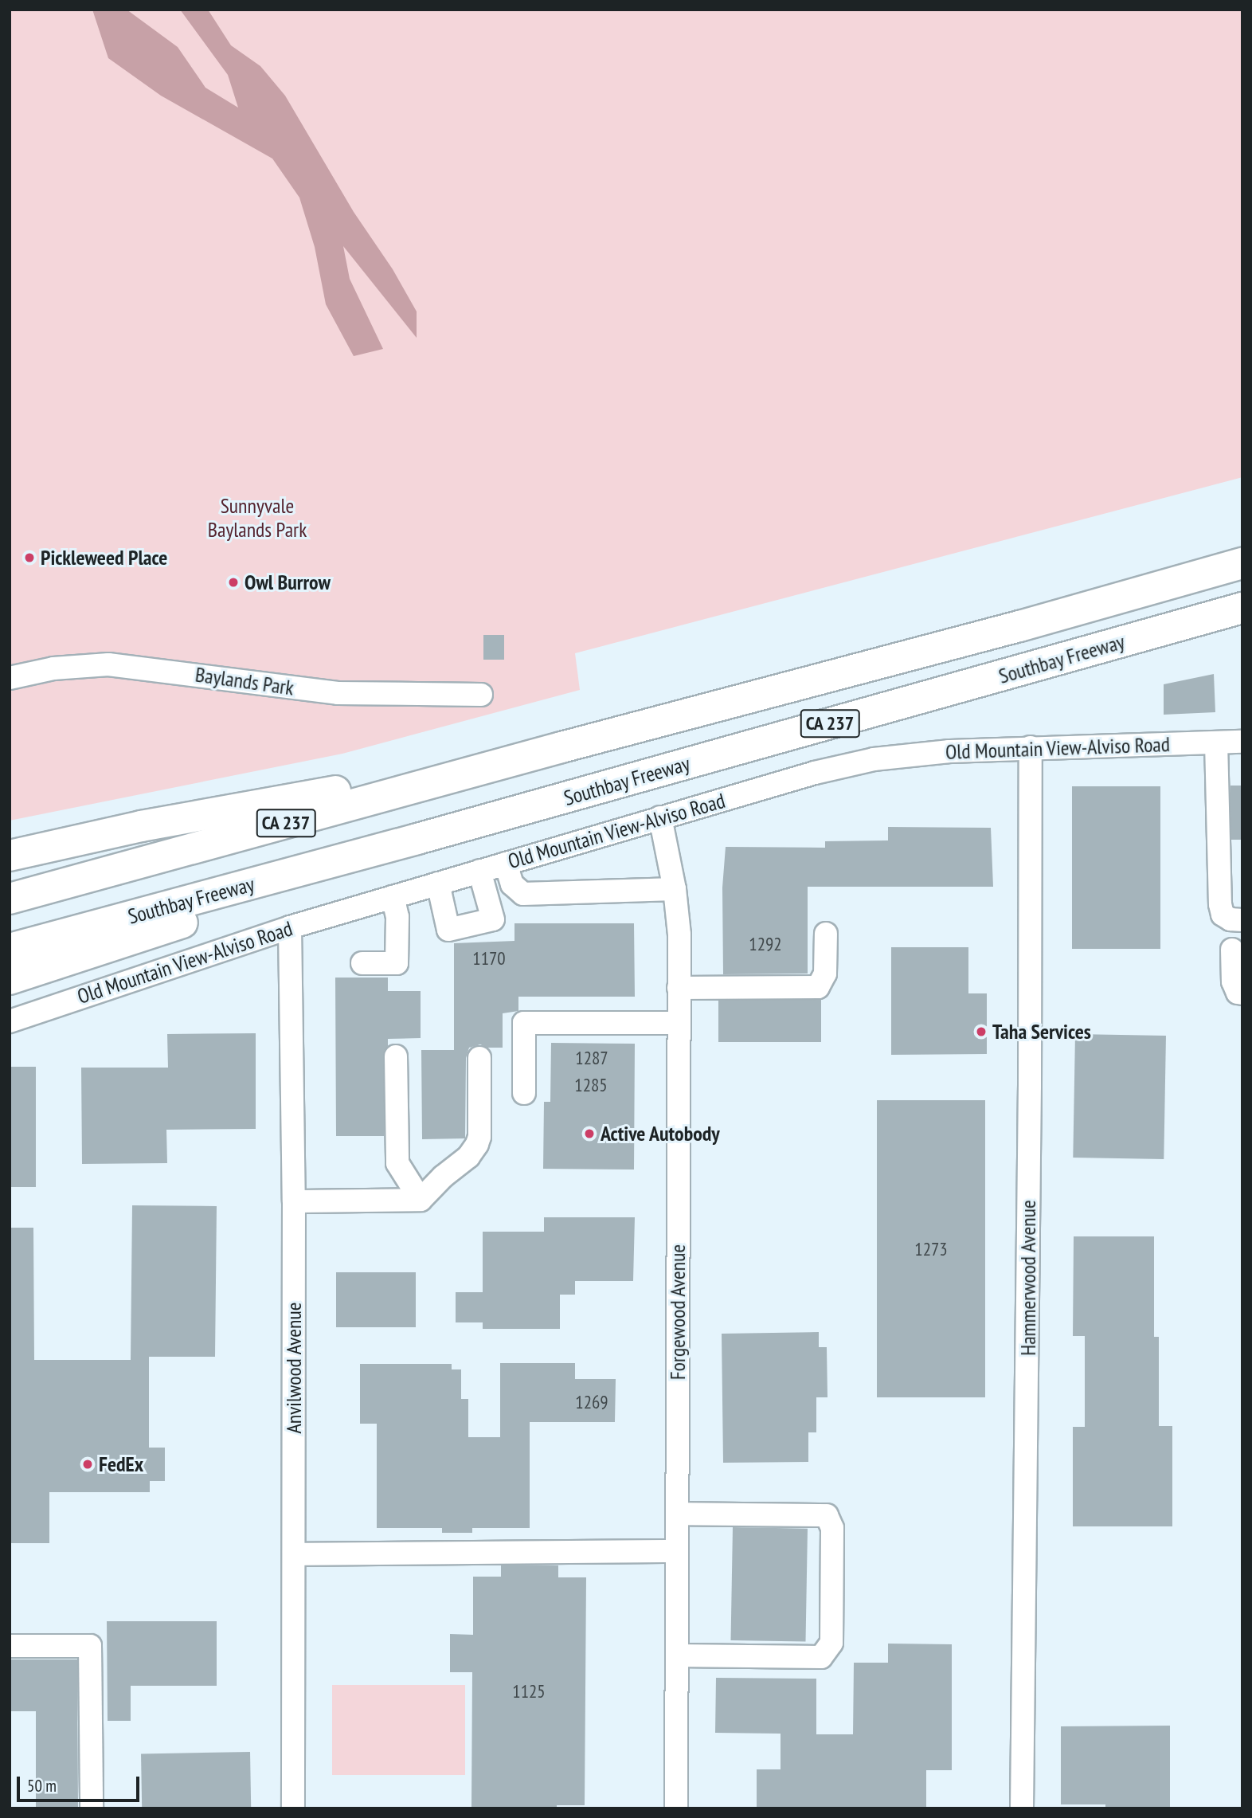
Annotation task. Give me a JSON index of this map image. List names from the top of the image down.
{
  "streets": {
    "highway": ["Southbay Freeway", "CA 237"],
    "street": [
      "Baylands Park",
      "Old Mountain View-Alviso Road",
      "Hammerwood Avenue",
      "Forgewood Avenue",
      "Anvilwood Avenue"
    ]
  },
  "crossings": [
    ["Old Mountain View-Alviso Road", "Hammerwood Avenue"],
    ["Old Mountain View-Alviso Road", "Forgewood Avenue"],
    ["Old Mountain View-Alviso Road", "Anvilwood Avenue"]
  ],
  "parks": ["Sunnyvale Baylands Park"],
  "places": [
    "Pickleweed Place",
    "Owl Burrow",
    "Taha Services",
    "Active Autobody",
    "FedEx"
  ],
  "house_numbers": [
    "1292",
    "1170",
    "1287",
    "1285",
    "1273",
    "1269",
    "1125"
  ],
  "scale_bar": "50 m"
}
